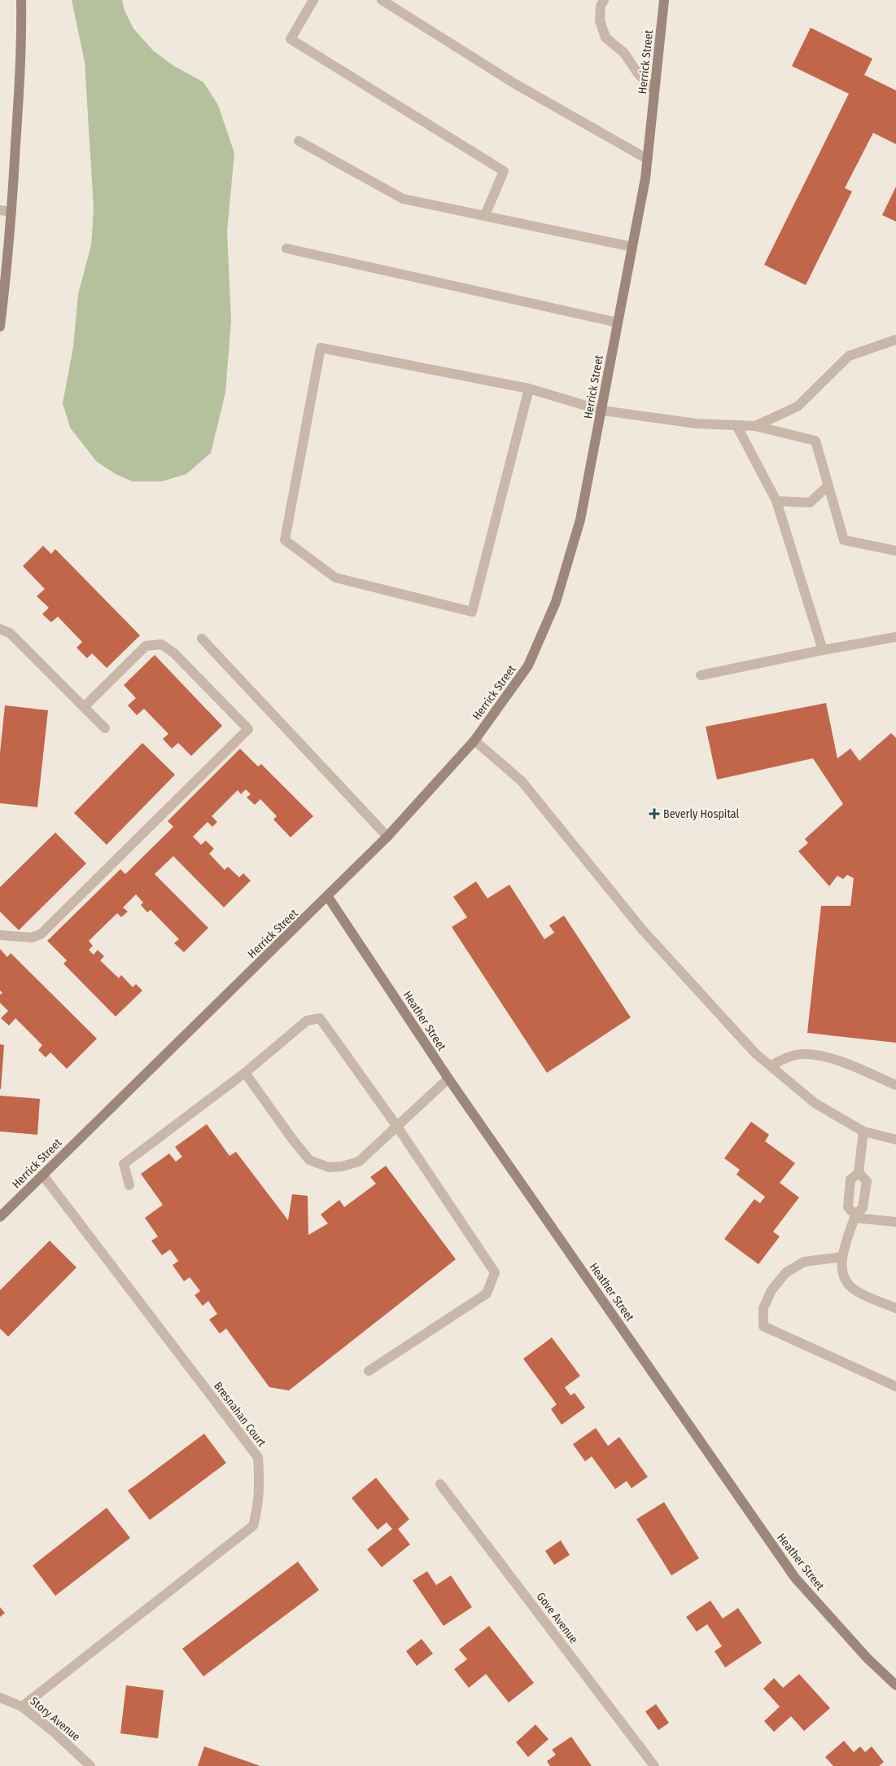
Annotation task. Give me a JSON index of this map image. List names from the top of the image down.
{
  "streets": {
    "street": [
      "Herrick Street",
      "Heather Street",
      "Bresnahan Court",
      "Gove Avenue",
      "Story Avenue"
    ]
  },
  "crossings": [
    ["Herrick Street", "Heather Street"],
    ["Herrick Street", "Bresnahan Court"],
    ["Bresnahan Court", "Story Avenue"]
  ],
  "places": {
    "health": ["Beverly Hospital"]
  }
}
